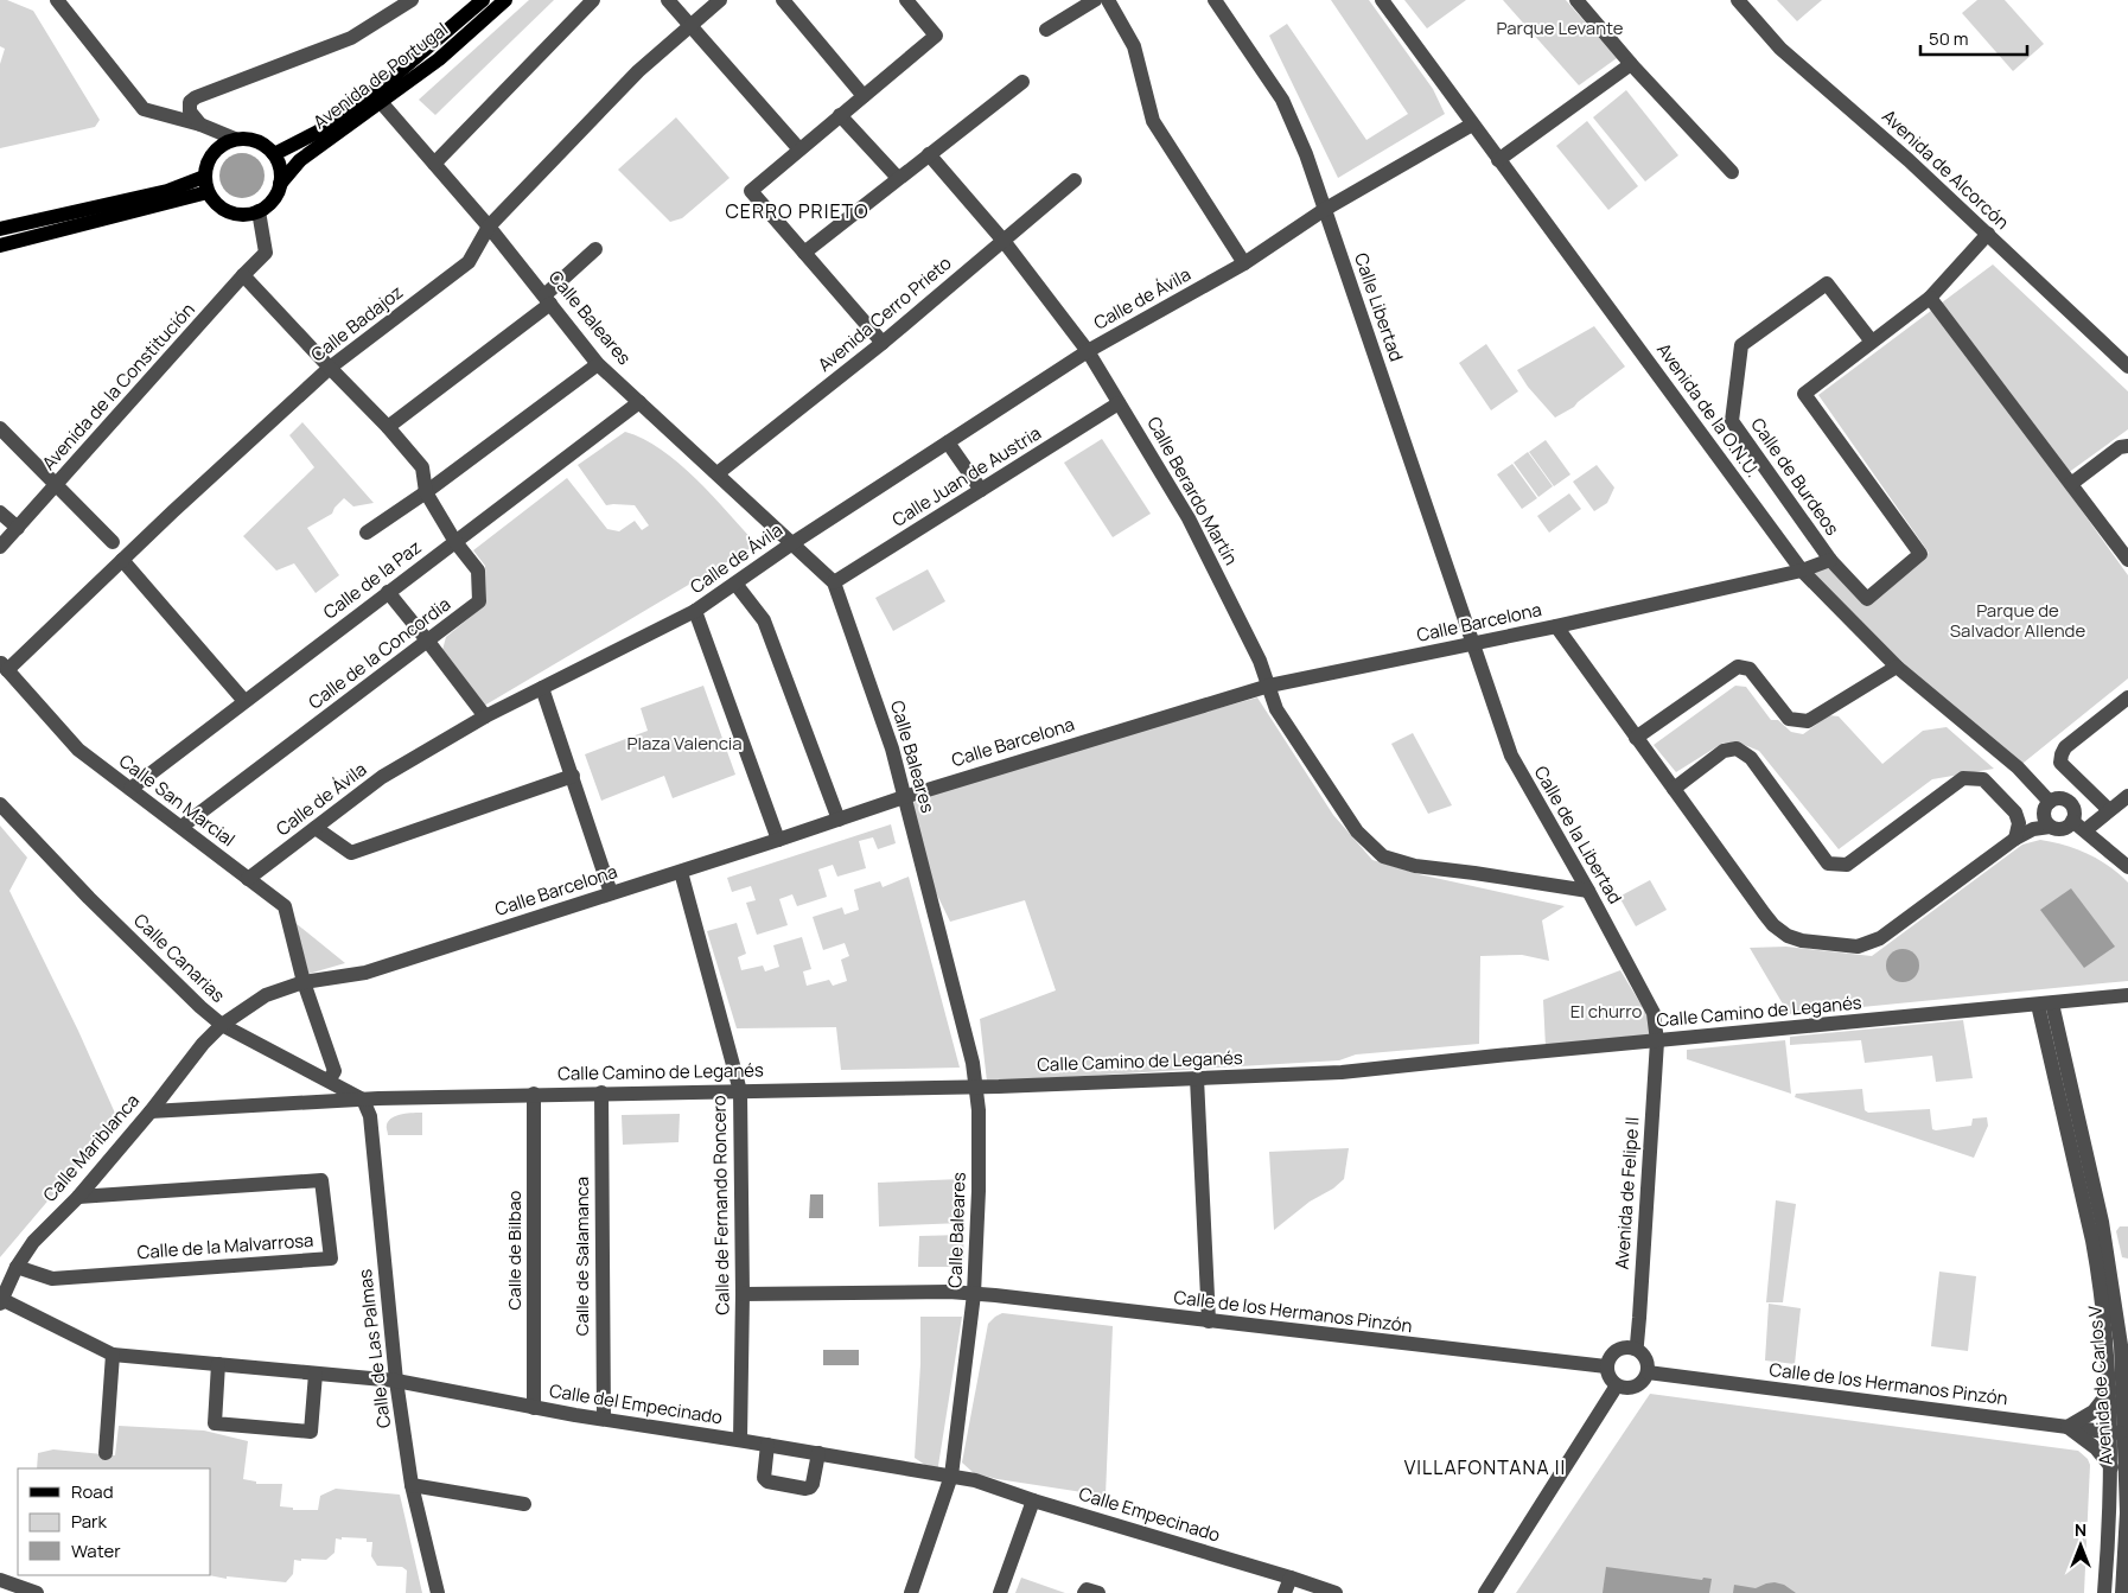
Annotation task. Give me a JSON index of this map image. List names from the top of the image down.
{
  "streets": {
    "main road": ["Avenida de Portugal"],
    "street": [
      "Avenida de Alcorcón",
      "Calle de Ávila",
      "Calle Libertad",
      "Avenida Cerro Prieto",
      "Calle Baleares",
      "Calle Badajoz",
      "Avenida de la Constitución",
      "Avenida de la O.N.U.",
      "Calle Juan de Austria",
      "Calle de Burdeos",
      "Calle Berardo Martín",
      "Calle de la Paz",
      "Calle Barcelona",
      "Calle de la Concordia",
      "Calle San Marcial",
      "Calle de la Libertad",
      "Calle Canarias",
      "Calle Camino de Leganés",
      "Calle Mariblanca",
      "Avenida de Felipe II",
      "Calle de Fernando Roncero",
      "Calle de la Malvarrosa",
      "Calle de Bilbao",
      "Calle de Salamanca",
      "Calle de los Hermanos Pinzón",
      "Calle de Las Palmas",
      "Avenida de Carlos V",
      "Calle del Empecinado",
      "Calle Empecinado"
    ]
  },
  "crossings": [
    ["Avenida de Portugal", "Calle Baleares"],
    ["Avenida de Portugal", "Avenida de la Constitución"],
    ["Avenida de Alcorcón", "Calle de Burdeos"],
    ["Calle de Ávila", "Calle Libertad"],
    ["Calle de Ávila", "Calle Baleares"],
    ["Calle de Ávila", "Avenida de la O.N.U."],
    ["Calle de Ávila", "Calle Berardo Martín"],
    ["Calle de Ávila", "Calle San Marcial"],
    ["Calle Libertad", "Calle Barcelona"],
    ["Calle Libertad", "Calle de la Libertad"],
    ["Avenida Cerro Prieto", "Calle Baleares"],
    ["Avenida Cerro Prieto", "Calle Berardo Martín"],
    ["Calle Baleares", "Calle Badajoz"],
    ["Calle Baleares", "Calle Juan de Austria"],
    ["Calle Baleares", "Calle de la Paz"],
    ["Calle Baleares", "Calle Barcelona"],
    ["Calle Baleares", "Calle Camino de Leganés"],
    ["Calle Baleares", "Calle de los Hermanos Pinzón"],
    ["Calle Baleares", "Calle del Empecinado"],
    ["Calle Baleares", "Calle Empecinado"],
    ["Calle Badajoz", "Calle San Marcial"],
    ["Avenida de la O.N.U.", "Calle de Burdeos"],
    ["Avenida de la O.N.U.", "Calle Barcelona"],
    ["Calle Juan de Austria", "Calle Berardo Martín"],
    ["Calle de Burdeos", "Calle Barcelona"],
    ["Calle Berardo Martín", "Calle Barcelona"],
    ["Calle Berardo Martín", "Calle de la Libertad"],
    ["Calle de la Paz", "Calle de la Concordia"],
    ["Calle de la Paz", "Calle San Marcial"],
    ["Calle Barcelona", "Calle San Marcial"],
    ["Calle Barcelona", "Calle de la Libertad"],
    ["Calle Barcelona", "Calle Canarias"],
    ["Calle Barcelona", "Calle Mariblanca"],
    ["Calle Barcelona", "Calle de Fernando Roncero"],
    ["Calle de la Concordia", "Calle San Marcial"],
    ["Calle de la Libertad", "Calle Camino de Leganés"],
    ["Calle de la Libertad", "Avenida de Felipe II"],
    ["Calle Canarias", "Calle Camino de Leganés"],
    ["Calle Canarias", "Calle Mariblanca"],
    ["Calle Canarias", "Calle de Las Palmas"],
    ["Calle Camino de Leganés", "Calle Mariblanca"],
    ["Calle Camino de Leganés", "Avenida de Felipe II"],
    ["Calle Camino de Leganés", "Calle de Fernando Roncero"],
    ["Calle Camino de Leganés", "Calle de Bilbao"],
    ["Calle Camino de Leganés", "Calle de Salamanca"],
    ["Calle Camino de Leganés", "Calle de Las Palmas"],
    ["Calle Camino de Leganés", "Avenida de Carlos V"],
    ["Calle Mariblanca", "Calle de la Malvarrosa"],
    ["Calle Mariblanca", "Calle del Empecinado"],
    ["Avenida de Felipe II", "Calle de los Hermanos Pinzón"],
    ["Calle de Fernando Roncero", "Calle de los Hermanos Pinzón"],
    ["Calle de Fernando Roncero", "Calle del Empecinado"],
    ["Calle de Bilbao", "Calle del Empecinado"],
    ["Calle de Salamanca", "Calle del Empecinado"],
    ["Calle de los Hermanos Pinzón", "Avenida de Carlos V"],
    ["Calle de Las Palmas", "Calle del Empecinado"],
    ["Calle del Empecinado", "Calle Empecinado"]
  ],
  "districts": ["CERRO PRIETO", "VILLAFONTANA II"],
  "parks": [
    "Parque Levante",
    "Parque de Salvador Allende",
    "Plaza Valencia",
    "El churro"
  ],
  "legend": ["Road", "Park", "Water"],
  "scale_bar": "50 m",
  "north": "top"
}
